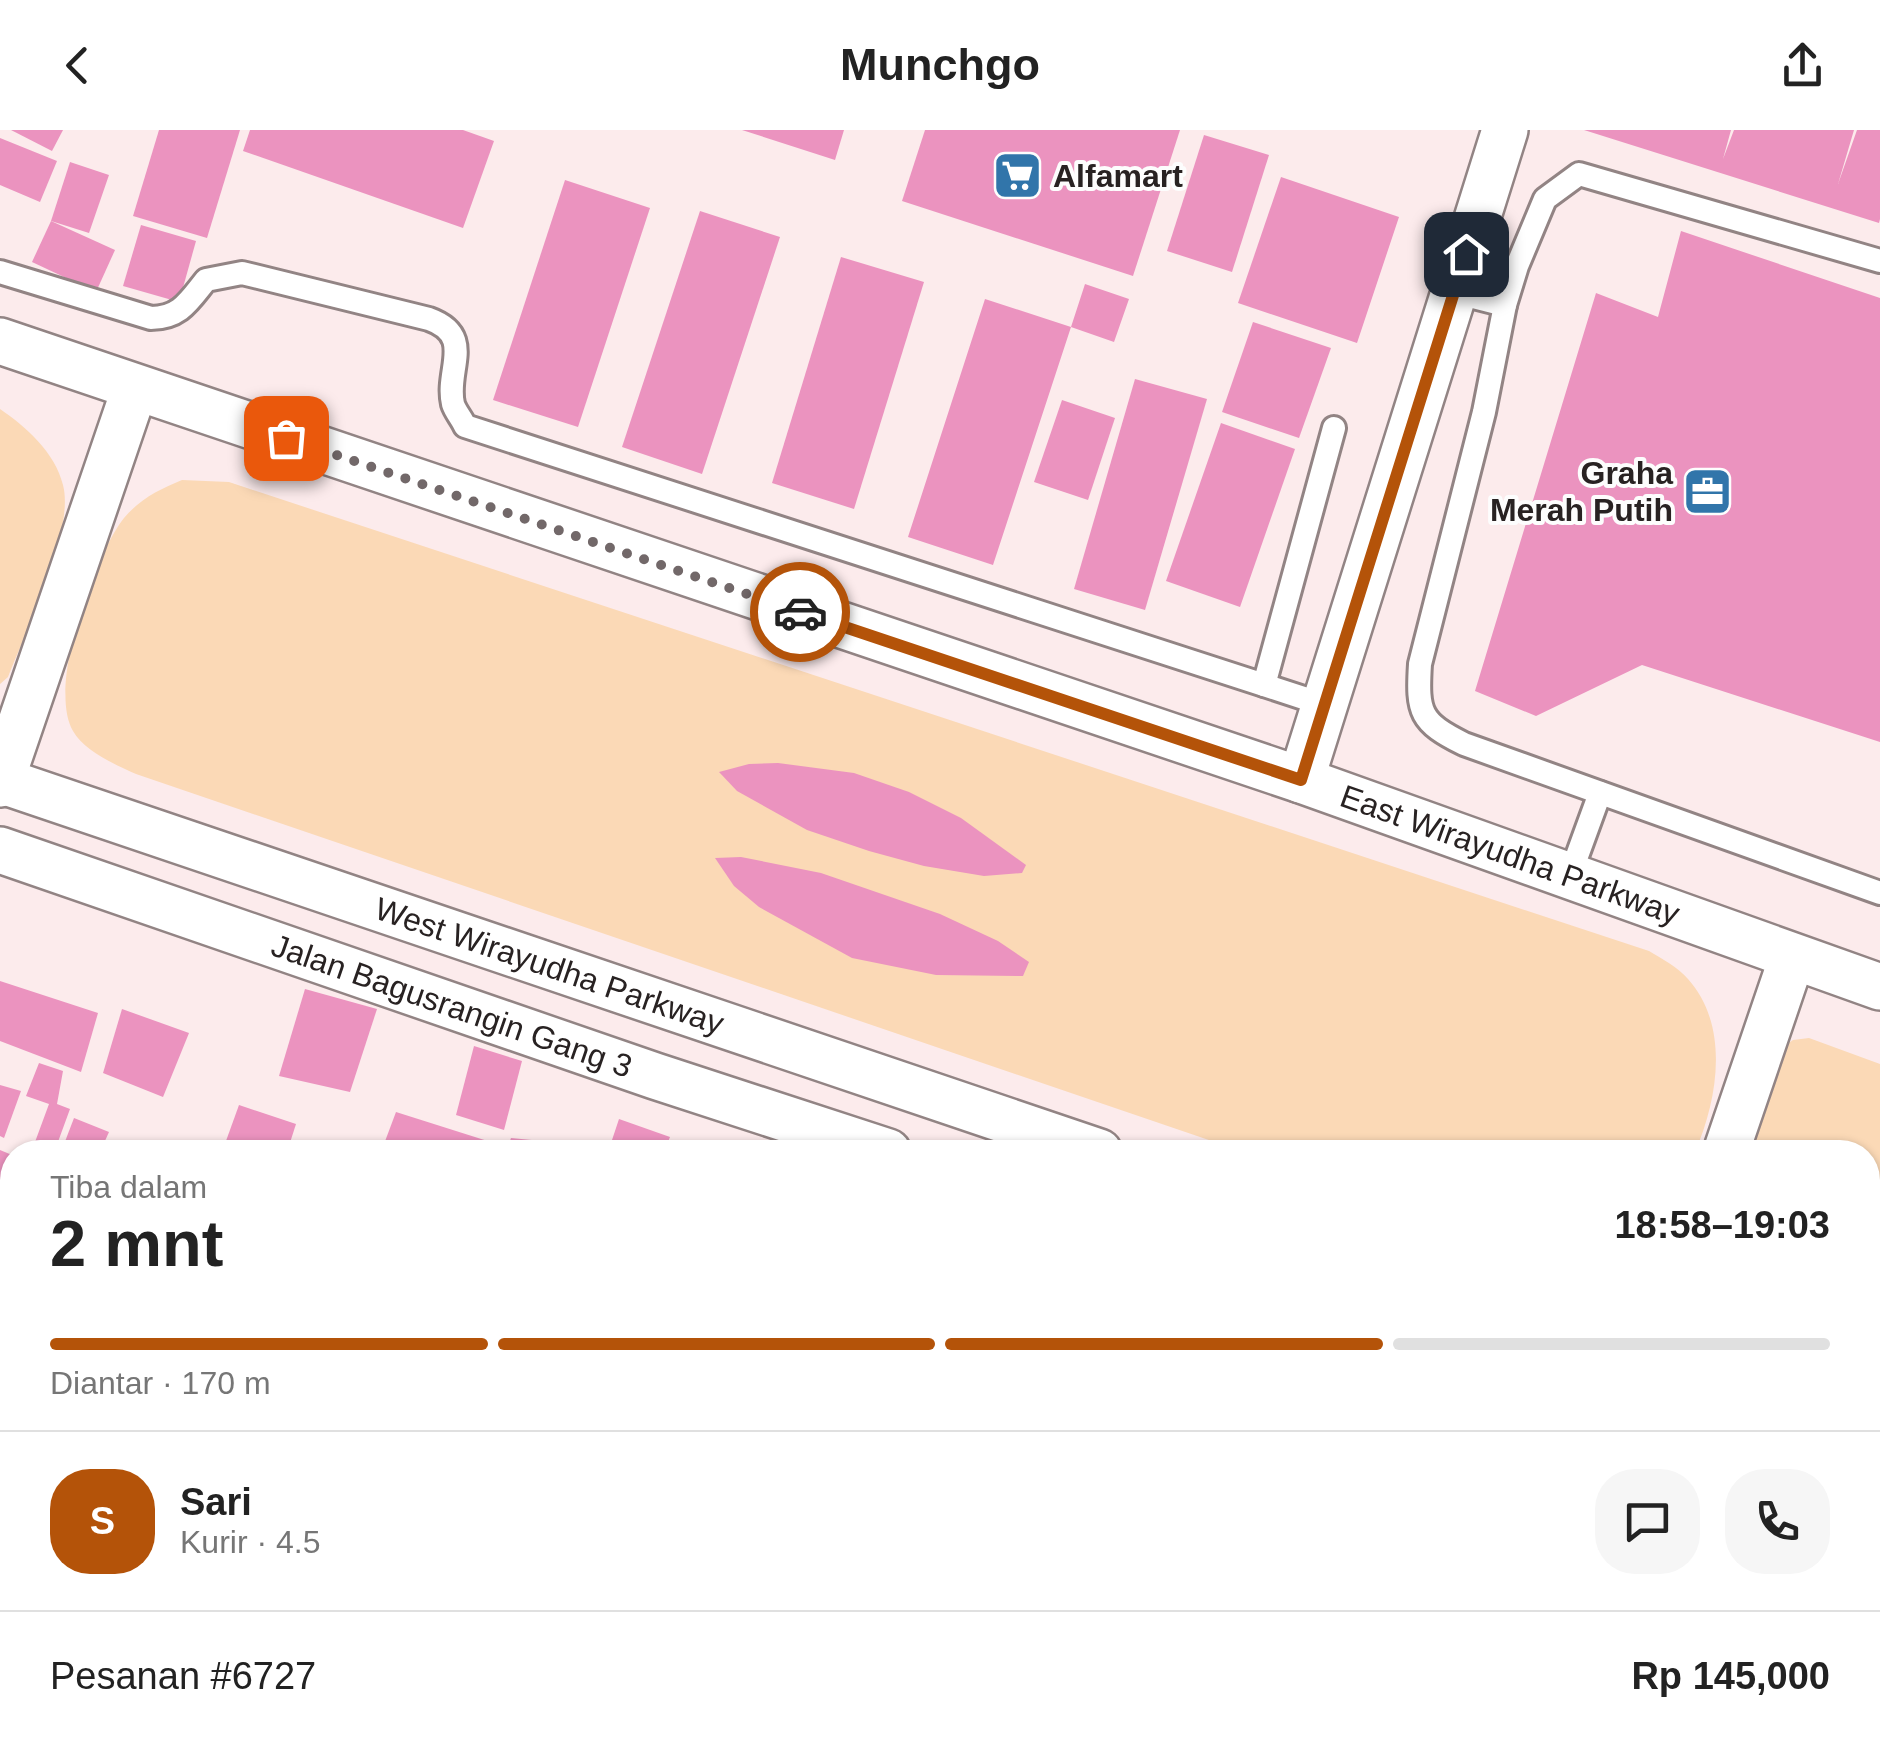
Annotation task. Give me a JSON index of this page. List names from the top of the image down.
{
  "streets": {
    "street": ["East Wirayudha Parkway", "West Wirayudha Parkway", "Jalan Bagusrangin Gang 3"]
  },
  "places": {
    "supermarket": ["Alfamart"],
    "office": ["Graha Merah Putih"]
  },
  "page": {
    "header": "Munchgo",
    "heading": ["2 mnt", "Tiba dalam", "18:58–19:03"],
    "panel": [
      "Sari",
      "Kurir · 4.5",
      "Pesanan #6727",
      "Rp 145,000"
    ],
    "bar": "Diantar · 170 m",
    "round": "S"
  }
}
